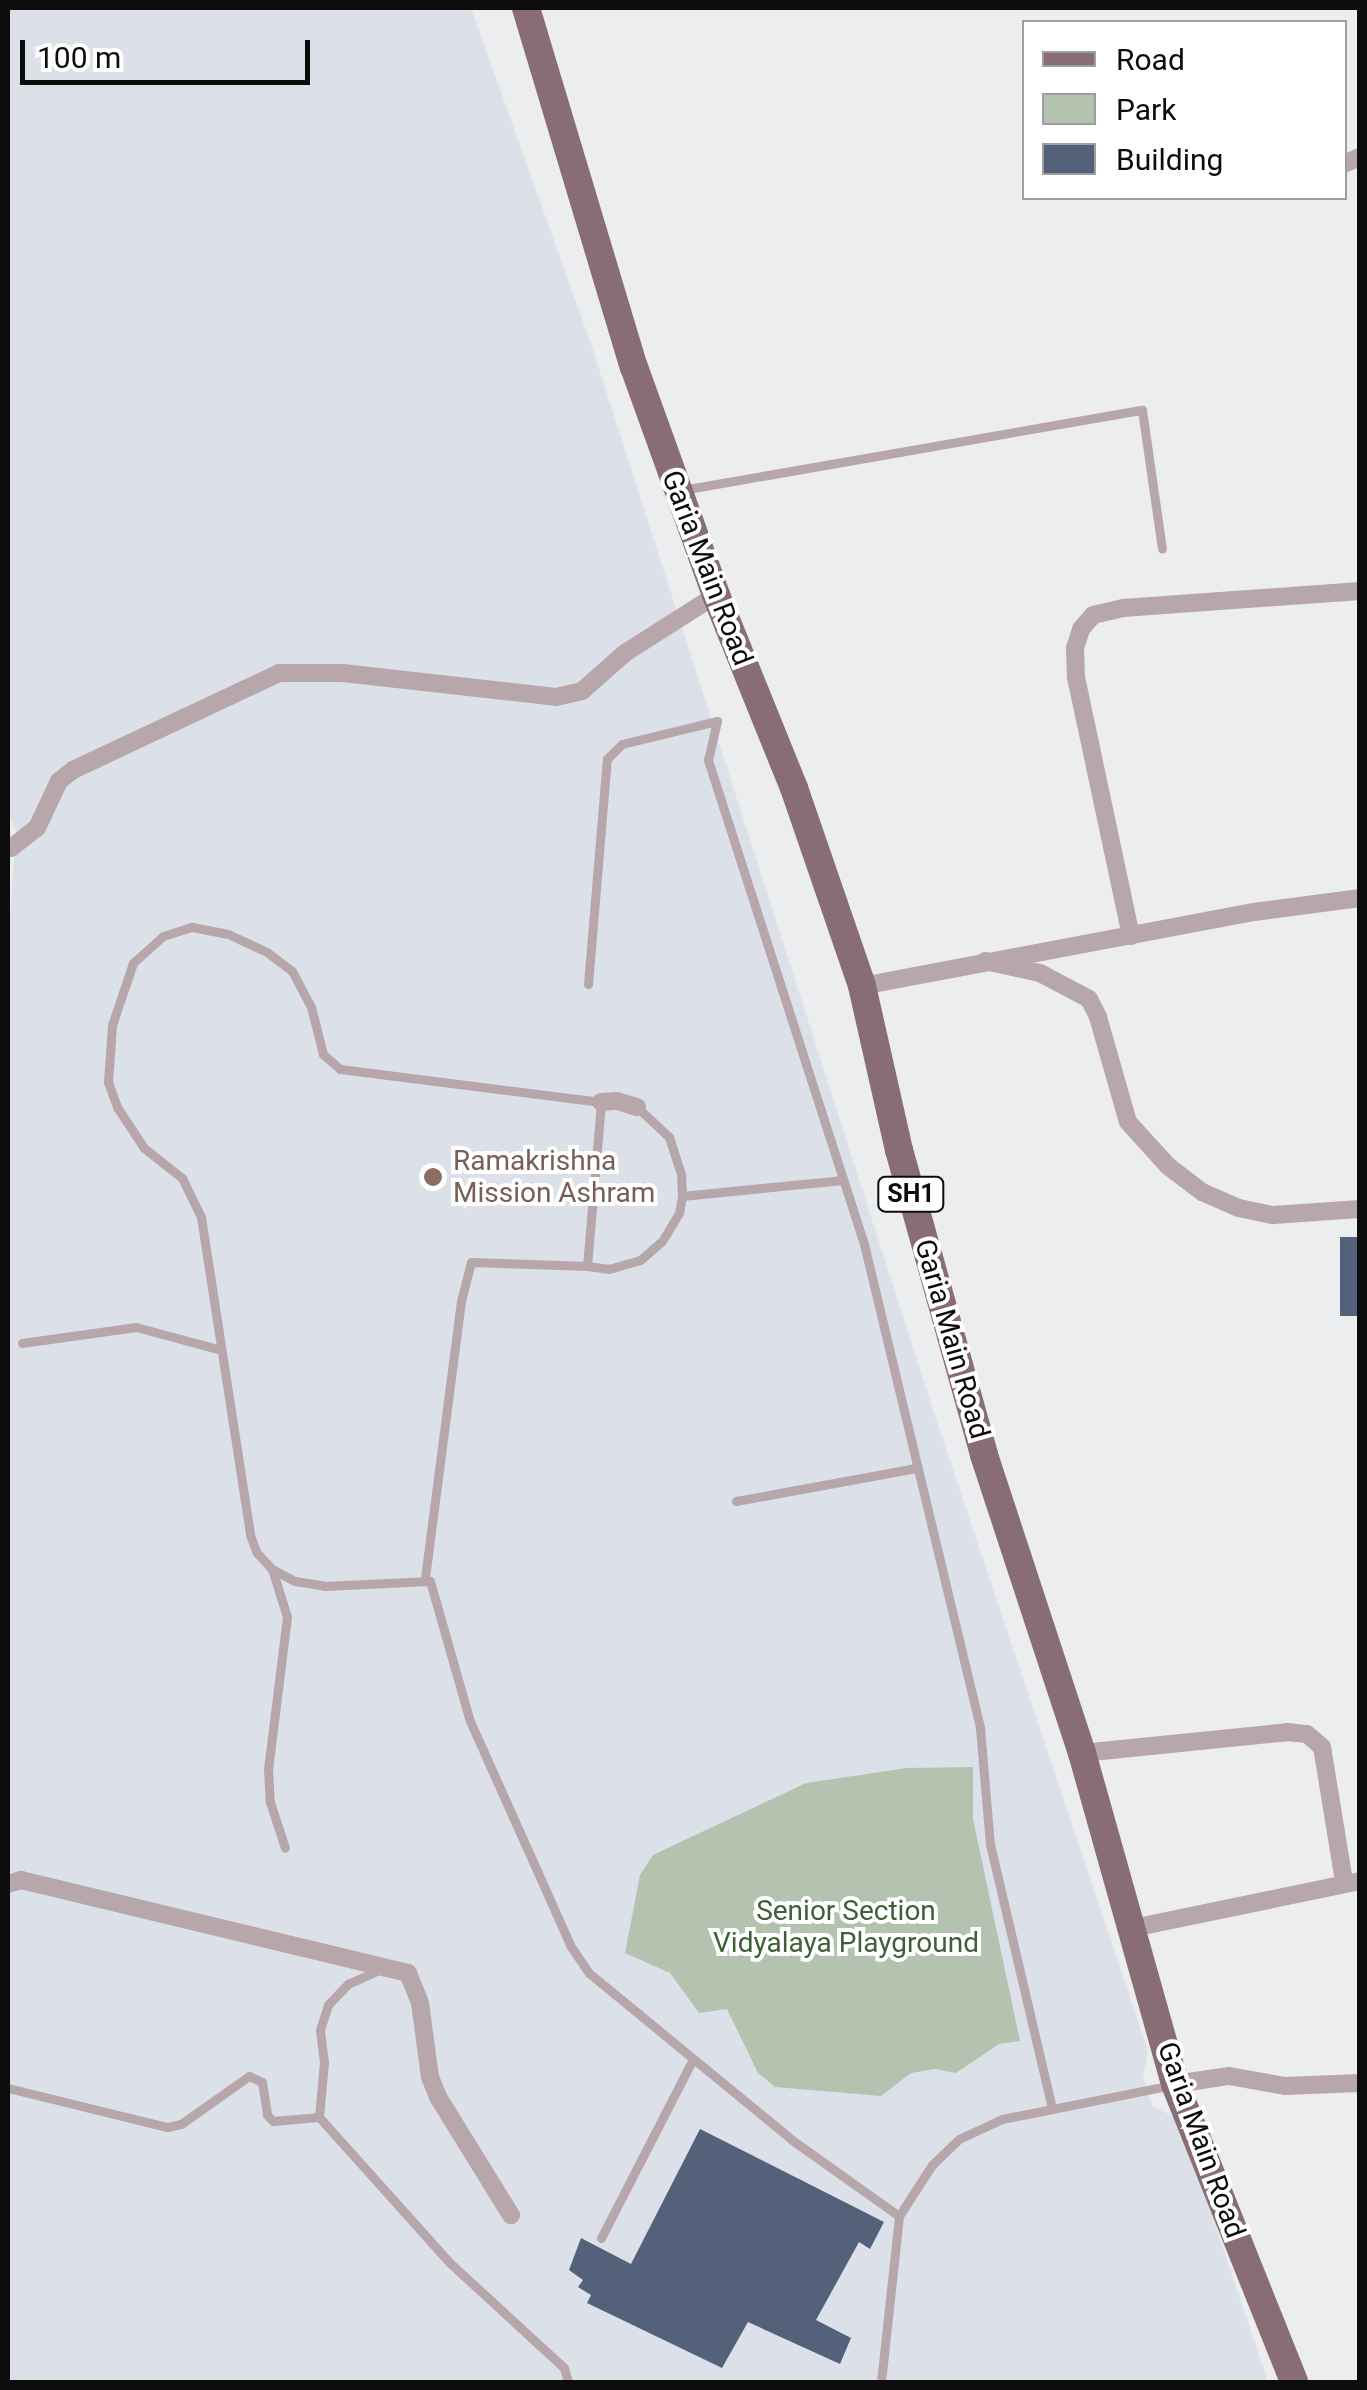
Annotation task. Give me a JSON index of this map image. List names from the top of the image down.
{
  "streets": {
    "main road": ["Garia Main Road", "SH1"]
  },
  "parks": ["Senior Section Vidyalaya Playground"],
  "places": ["Ramakrishna Mission Ashram"],
  "legend": ["Road", "Park", "Building"],
  "scale_bar": "100 m"
}
